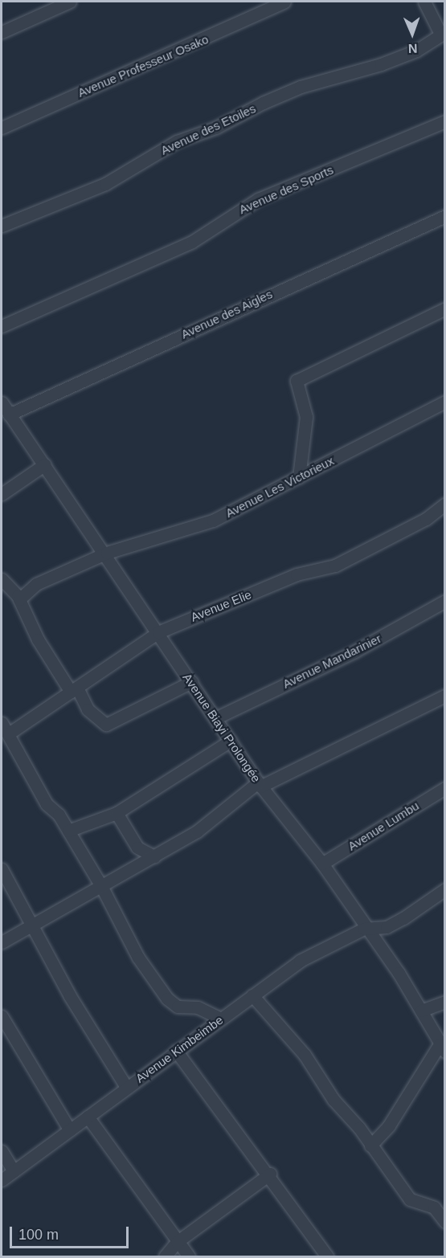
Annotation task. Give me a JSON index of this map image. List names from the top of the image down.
{
  "streets": {
    "street": [
      "Avenue Professeur Osako",
      "Avenue des Etoiles",
      "Avenue des Sports",
      "Avenue des Aigles",
      "Avenue Les Victorieux",
      "Avenue Elie",
      "Avenue Mandarinier",
      "Avenue Biayi Prolongée",
      "Avenue Lumbu",
      "Avenue Kimbeimbe"
    ]
  },
  "crossings": [
    ["Avenue des Aigles", "Avenue Biayi Prolongée"],
    ["Avenue Les Victorieux", "Avenue Biayi Prolongée"],
    ["Avenue Elie", "Avenue Biayi Prolongée"],
    ["Avenue Mandarinier", "Avenue Biayi Prolongée"],
    ["Avenue Biayi Prolongée", "Avenue Lumbu"],
    ["Avenue Biayi Prolongée", "Avenue Kimbeimbe"]
  ],
  "scale_bar": "100 m",
  "north": "bottom"
}
